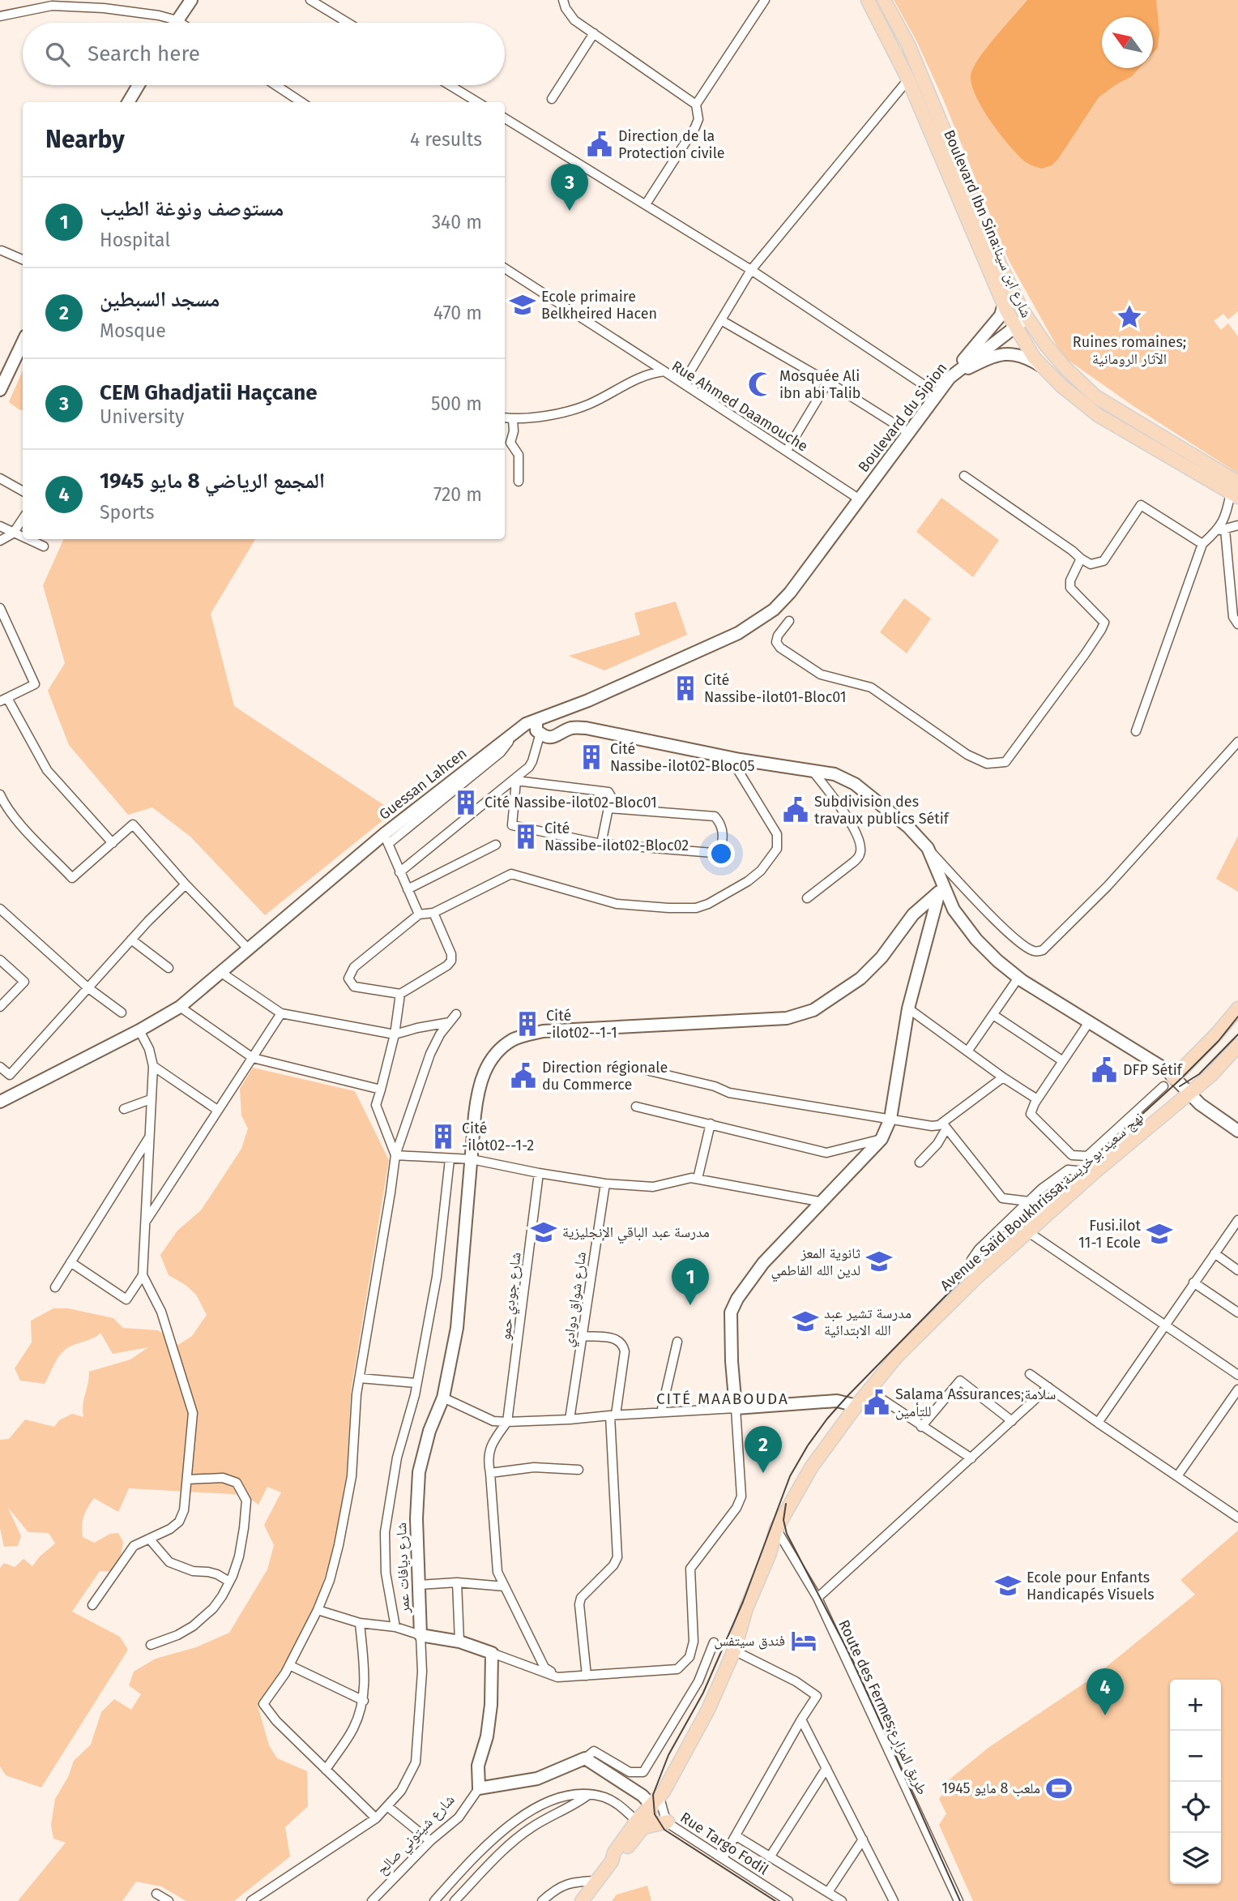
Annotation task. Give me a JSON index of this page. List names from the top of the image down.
{
  "streets": {
    "main road": ["Boulevard Ibn Sina:شارع ابن سينا", "Avenue Saïd Boukhrissa;نهج سعيد بوخريسة"],
    "street": [
      "Rue Ahmed Daamouche",
      "Boulevard du Sipion",
      "Guessan Lahcen",
      "شارع جودي حمو",
      "شارع شواق دوادي",
      "شارع ديافات عمر",
      "Route des Fermes;طريق المزارع",
      "شارع شيتوني صالح",
      "Rue Targo Fodil"
    ]
  },
  "crossings": [
    ["Boulevard Ibn Sina:شارع ابن سينا", "Boulevard du Sipion"],
    ["Rue Ahmed Daamouche", "Boulevard du Sipion"],
    ["Rue Ahmed Daamouche", "Guessan Lahcen"],
    ["Boulevard du Sipion", "Guessan Lahcen"],
    ["Avenue Saïd Boukhrissa;نهج سعيد بوخريسة", "Route des Fermes;طريق المزارع"],
    ["Avenue Saïd Boukhrissa;نهج سعيد بوخريسة", "Rue Targo Fodil"]
  ],
  "districts": ["CITÉ MAABOUDA"],
  "places": {
    "public building": [
      "Direction de la Protection civile",
      "Subdivision des travaux publics Sétif",
      "DFP Sétif",
      "Direction régionale du Commerce",
      "Salama Assurances;سلامة للتأمين"
    ],
    "school or university": [
      "Ecole primaire Belkheired Hacen",
      "مدرسة عبد الباقي الإنجليزية",
      "Fusi.ilot 11-1 Ecole",
      "ثانوية المعز لدين الله الفاطمي",
      "مدرسة تشير عبد الله الابتدائية",
      "Ecole pour Enfants Handicapés Visuels"
    ],
    "place": ["Ruines romaines; الآثار الرومانية"],
    "mosque": ["Mosquée Ali ibn abi Talib"],
    "building": [
      "Cité Nassibe-ilot01-Bloc01",
      "Cité Nassibe-ilot02-Bloc05",
      "Cité Nassibe-ilot02-Bloc01",
      "Cité Nassibe-ilot02-Bloc02",
      "Cité -ilot02--1-1",
      "Cité -ilot02--1-2"
    ],
    "hotel": ["فندق سيتفس"],
    "sports": ["ملعب 8 مايو 1945"]
  },
  "north": "top left",
  "page": {
    "search": "Search here",
    "heading": ["Nearby", "4 results"],
    "pins": [
      "3",
      "1",
      "2",
      "4"
    ],
    "list": [
      {
        "mark": "1",
        "name": "مستوصف ونوغة الطيب",
        "note": "Hospital",
        "value": "340 m"
      },
      {
        "mark": "2",
        "name": "مسجد السبطين",
        "note": "Mosque",
        "value": "470 m"
      },
      {
        "mark": "3",
        "name": "CEM Ghadjatii Haçcane",
        "note": "University",
        "value": "500 m"
      },
      {
        "mark": "4",
        "name": "المجمع الرياضي 8 مايو 1945",
        "note": "Sports",
        "value": "720 m"
      }
    ],
    "map_buttons": ["+", "−"]
  }
}
